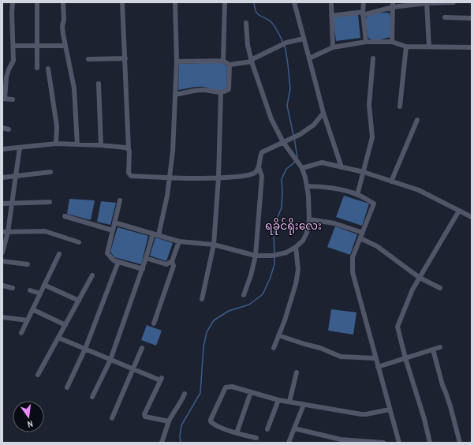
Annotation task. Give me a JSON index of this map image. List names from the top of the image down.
{
  "districts": ["ရခိုင်ရိုးလေး"],
  "north": "bottom"
}
